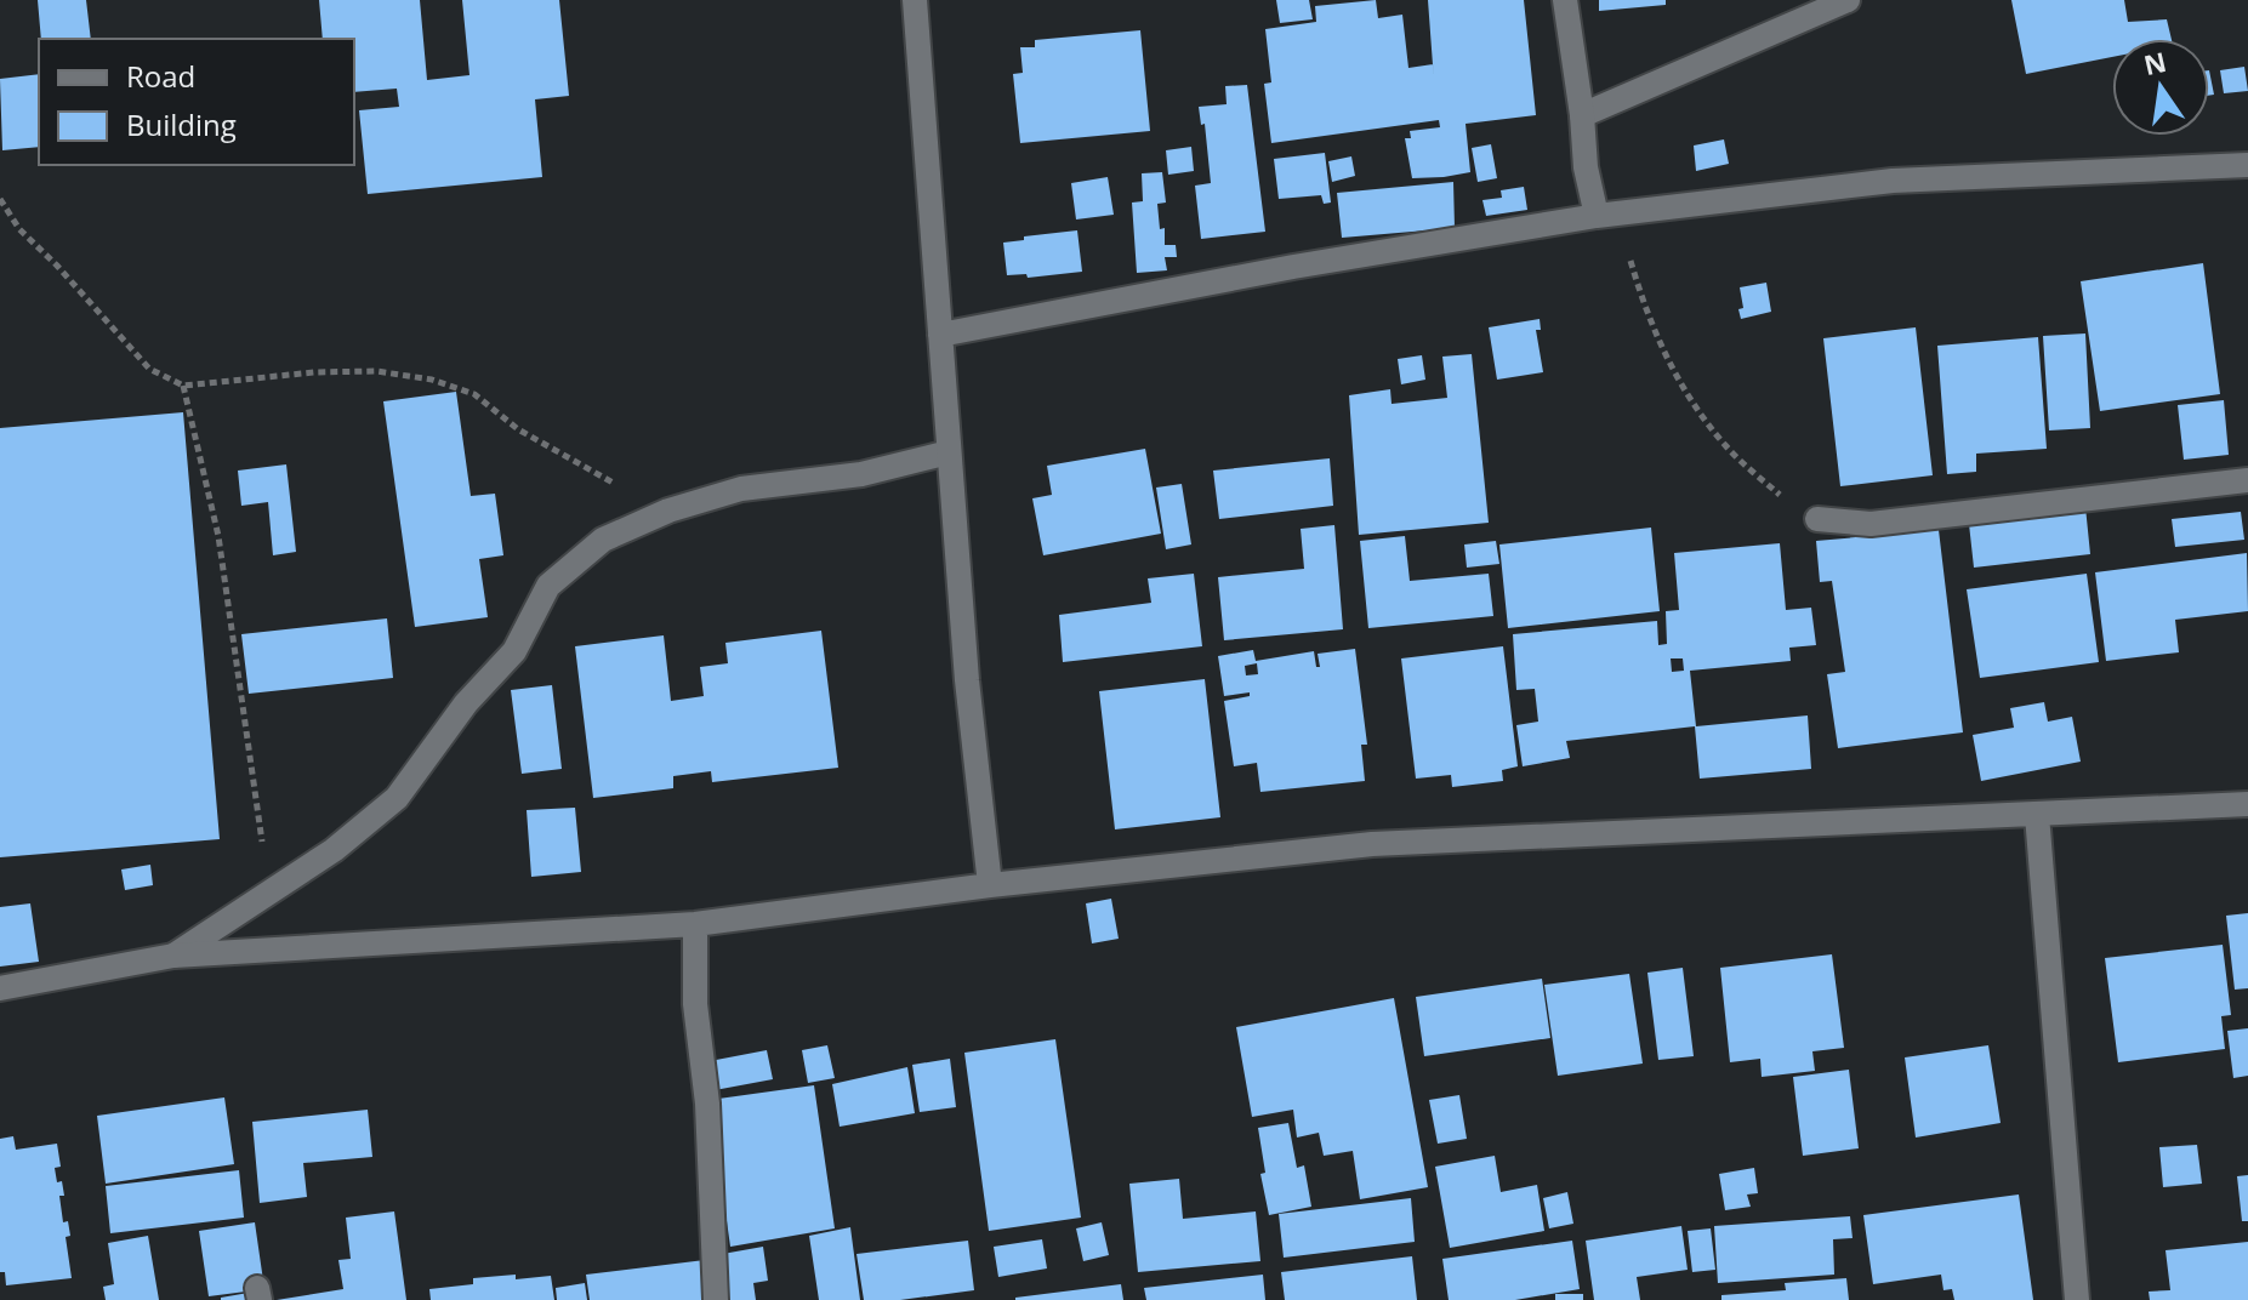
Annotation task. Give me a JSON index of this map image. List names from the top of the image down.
{
  "legend": ["Road", "Building"],
  "north": "top"
}
